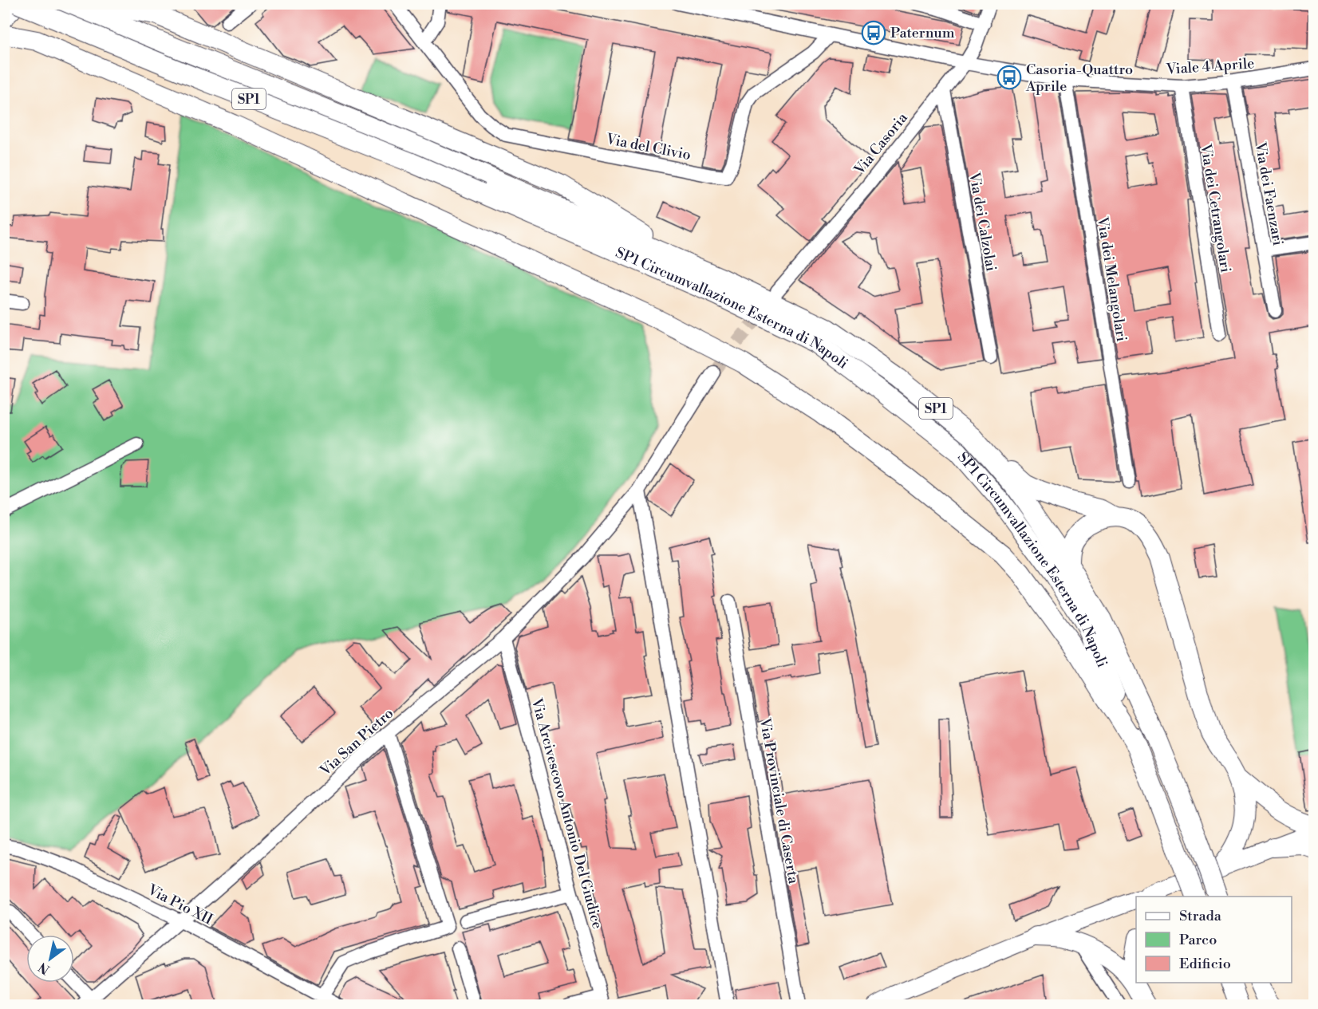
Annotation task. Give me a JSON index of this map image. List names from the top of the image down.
{
  "streets": {
    "highway": ["SP1", "SP1 Circumvallazione Esterna di Napoli"],
    "street": [
      "Viale 4 Aprile",
      "Via Casoria",
      "Via del Clivio",
      "Via dei Faenzari",
      "Via dei Cetrangolari",
      "Via dei Calzolai",
      "Via dei Melangolari",
      "Via San Pietro",
      "Via Provinciale di Caserta",
      "Via Arcivescovo Antonio Del Giudice",
      "Via Pio XII"
    ]
  },
  "crossings": [
    ["Viale 4 Aprile", "Via Casoria"],
    ["Viale 4 Aprile", "Via del Clivio"],
    ["Viale 4 Aprile", "Via dei Faenzari"],
    ["Viale 4 Aprile", "Via dei Cetrangolari"],
    ["Viale 4 Aprile", "Via dei Melangolari"],
    ["Via Casoria", "Via dei Calzolai"],
    ["Via San Pietro", "Via Arcivescovo Antonio Del Giudice"],
    ["Via San Pietro", "Via Pio XII"]
  ],
  "places": {
    "bus stop": ["Paternum", "Casoria-Quattro Aprile"]
  },
  "legend": ["Strada", "Parco", "Edificio"],
  "north": "bottom left"
}
